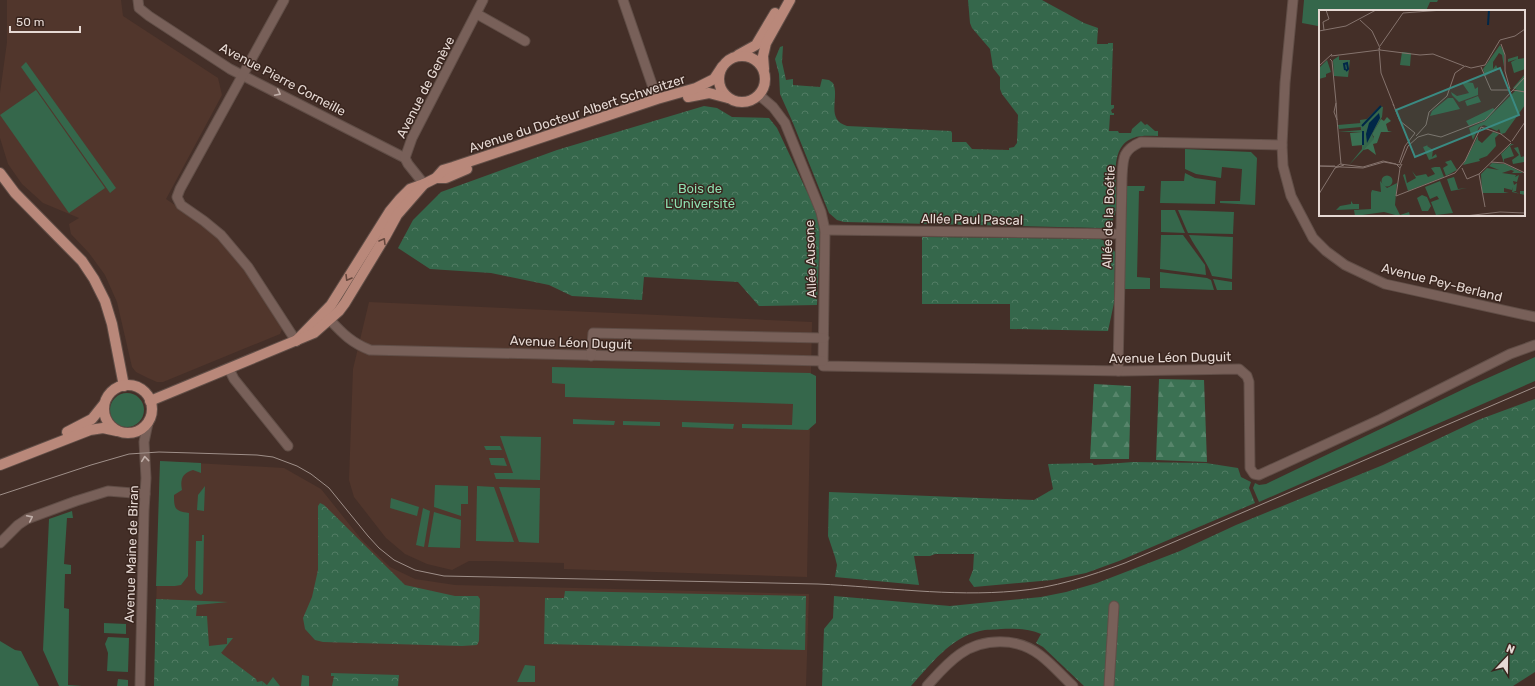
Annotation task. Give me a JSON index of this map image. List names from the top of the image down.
{
  "streets": {
    "main road": ["Avenue du Docteur Albert Schweitzer"],
    "street": [
      "Avenue Pierre Corneille",
      "Avenue de Genève",
      "Allée de la Boétie",
      "Allée Paul Pascal",
      "Allée Ausone",
      "Avenue Pey-Berland",
      "Avenue Léon Duguit",
      "Avenue Maine de Biran"
    ]
  },
  "crossings": [
    ["Avenue Pierre Corneille", "Avenue de Genève"],
    ["Avenue de Genève", "Avenue du Docteur Albert Schweitzer"],
    ["Avenue du Docteur Albert Schweitzer", "Allée Ausone"],
    ["Avenue du Docteur Albert Schweitzer", "Avenue Léon Duguit"],
    ["Avenue du Docteur Albert Schweitzer", "Avenue Maine de Biran"],
    ["Allée de la Boétie", "Allée Paul Pascal"],
    ["Allée de la Boétie", "Avenue Pey-Berland"],
    ["Allée de la Boétie", "Avenue Léon Duguit"],
    ["Allée Paul Pascal", "Allée Ausone"],
    ["Allée Ausone", "Avenue Léon Duguit"]
  ],
  "one_way": ["Avenue Pierre Corneille"],
  "parks": ["Bois de L'Université"],
  "scale_bar": "50 m",
  "north": "top"
}
